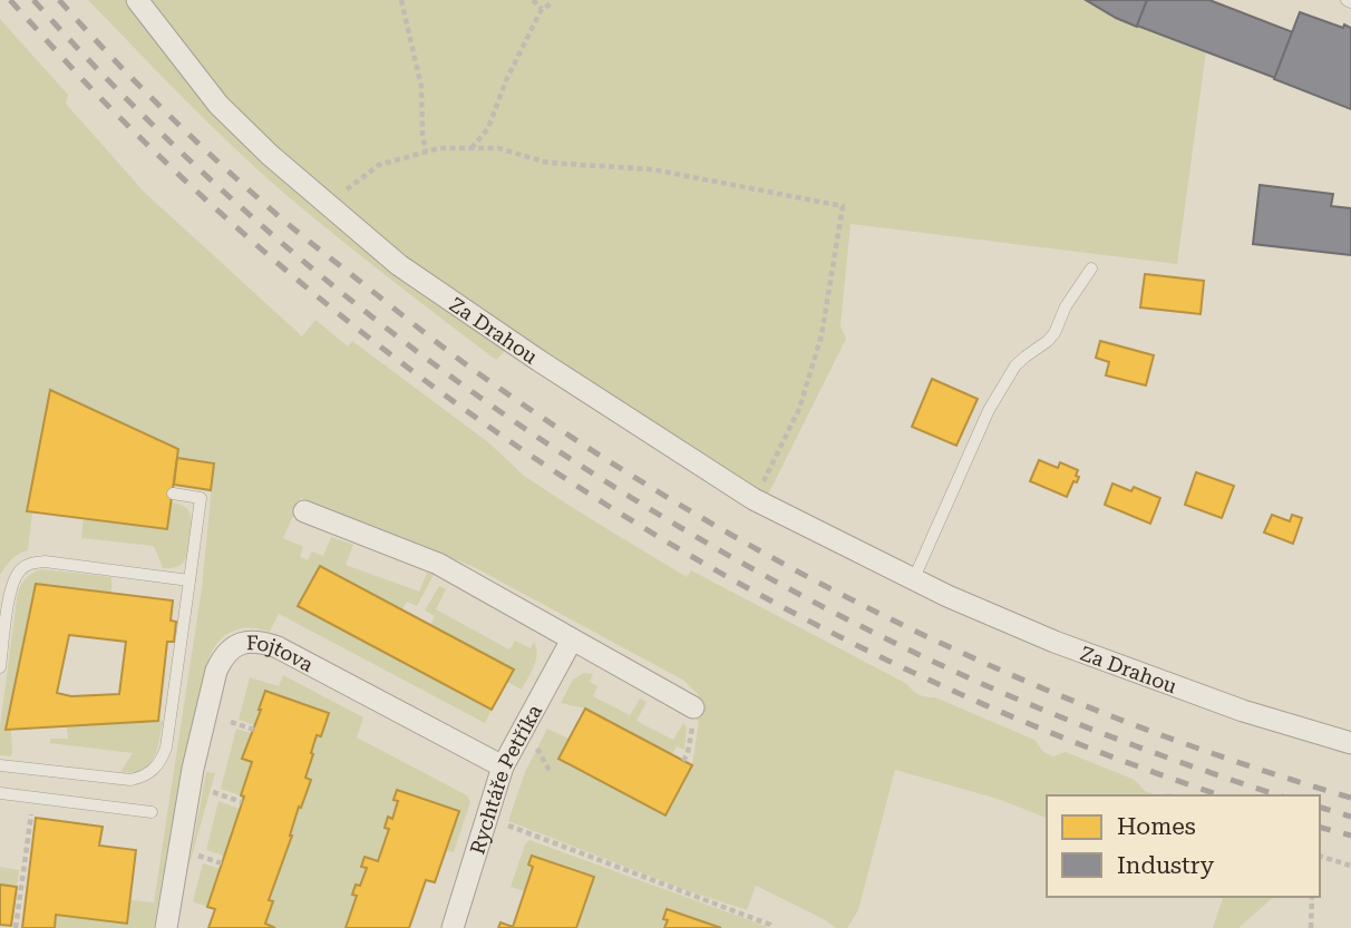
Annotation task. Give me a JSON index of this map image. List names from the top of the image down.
{
  "streets": {
    "street": ["Za Drahou", "Fojtova", "Rychtáře Petříka"]
  },
  "crossings": [
    ["Fojtova", "Rychtáře Petříka"]
  ],
  "legend": ["Homes", "Industry"]
}
